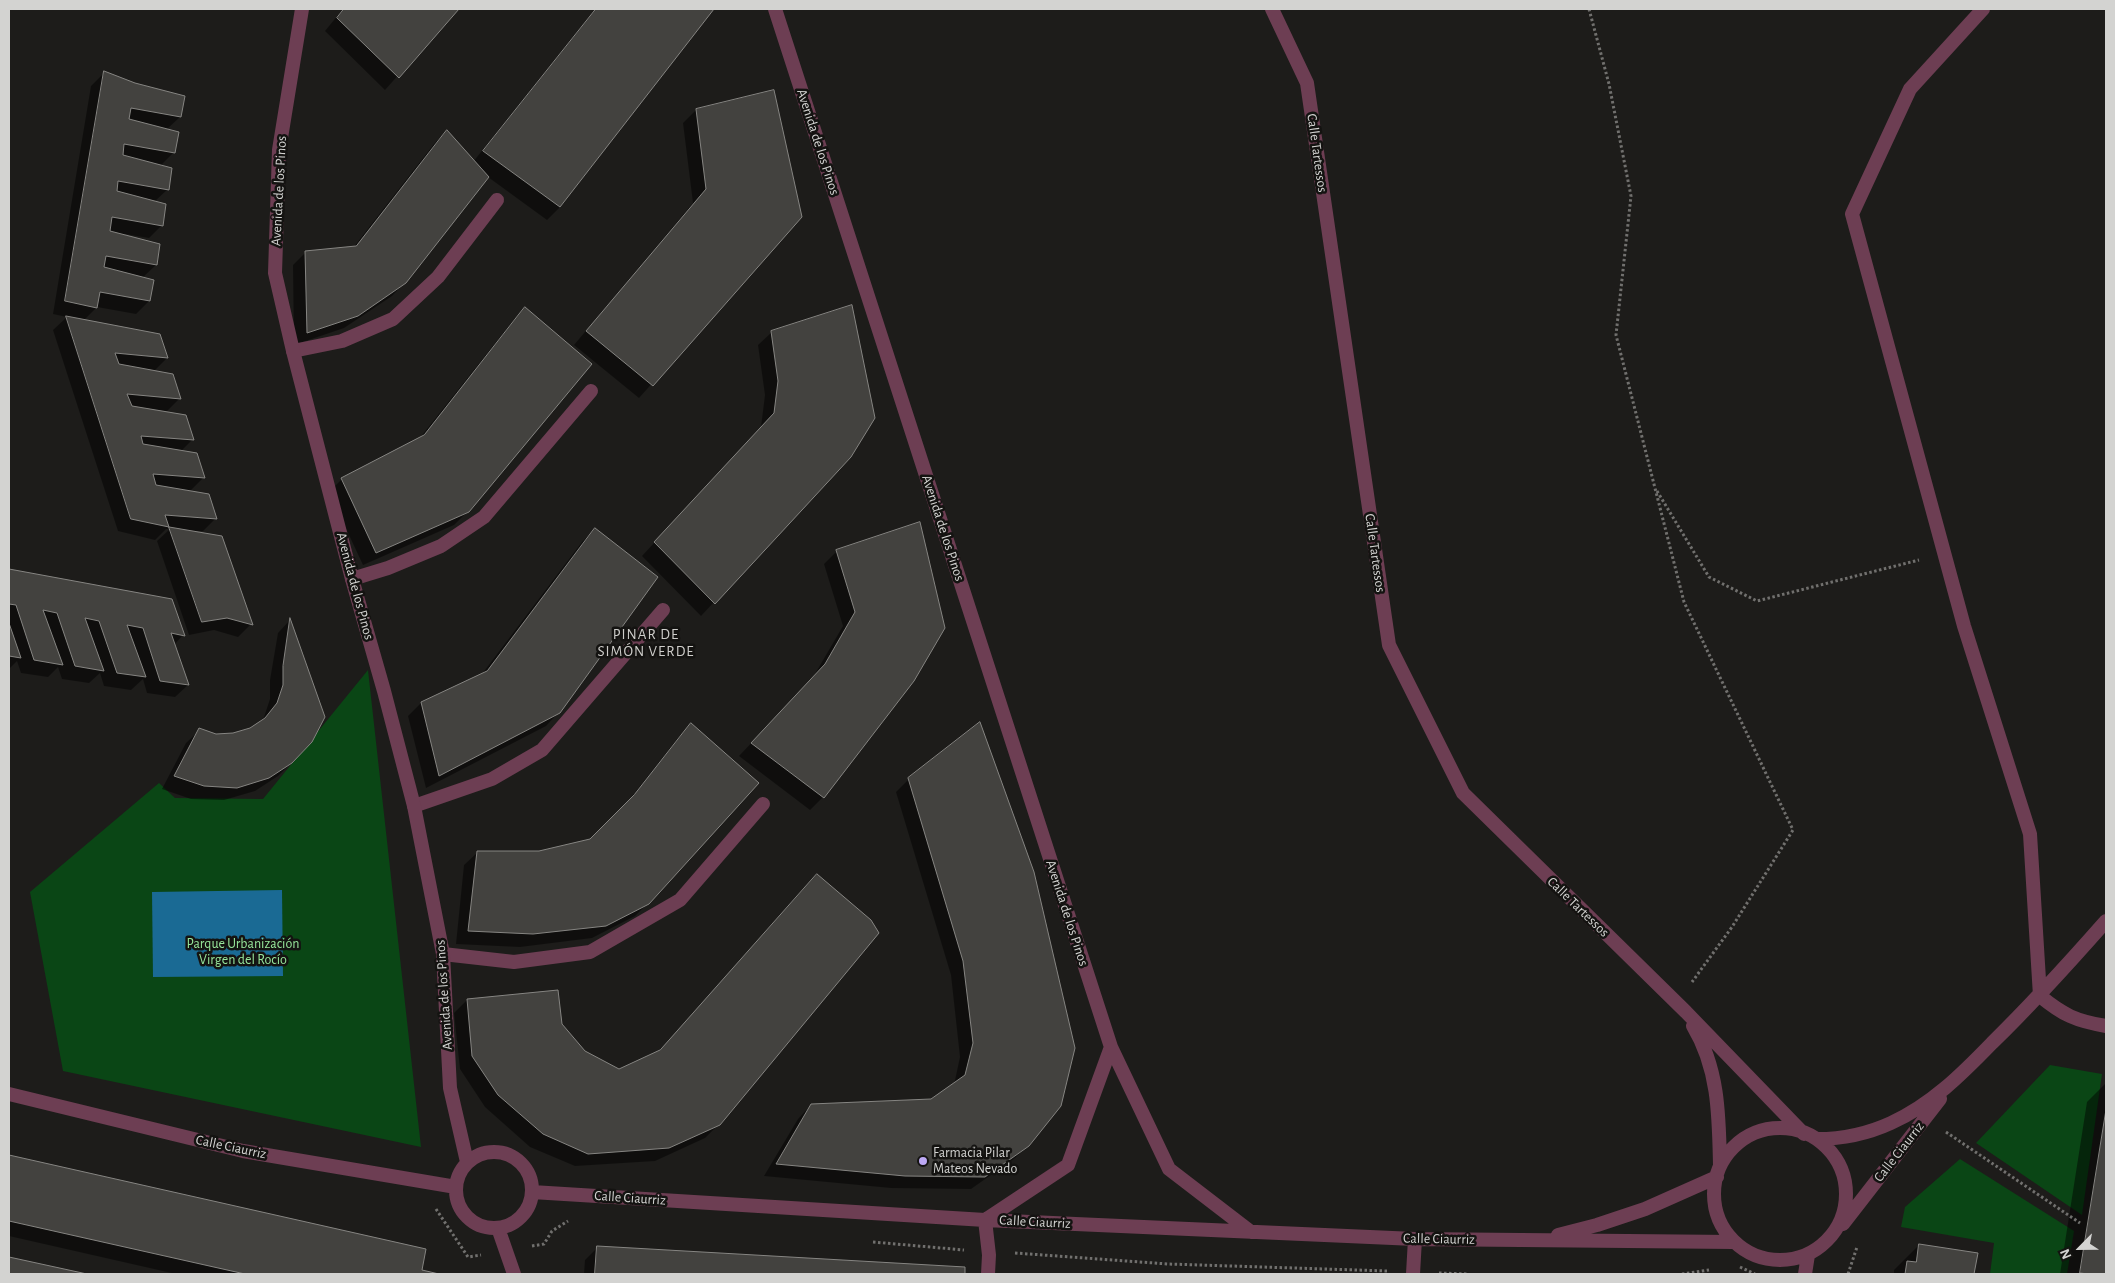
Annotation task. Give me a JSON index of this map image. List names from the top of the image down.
{
  "streets": {
    "street": ["Avenida de los Pinos", "Calle Tartessos", "Calle Ciaurriz"]
  },
  "crossings": [
    ["Avenida de los Pinos", "Calle Ciaurriz"],
    ["Calle Tartessos", "Calle Ciaurriz"]
  ],
  "districts": ["PINAR DE SIMÓN VERDE"],
  "parks": ["Parque Urbanización Virgen del Rocío"],
  "places": ["Farmacia Pilar Mateos Nevado"],
  "north": "bottom left"
}
